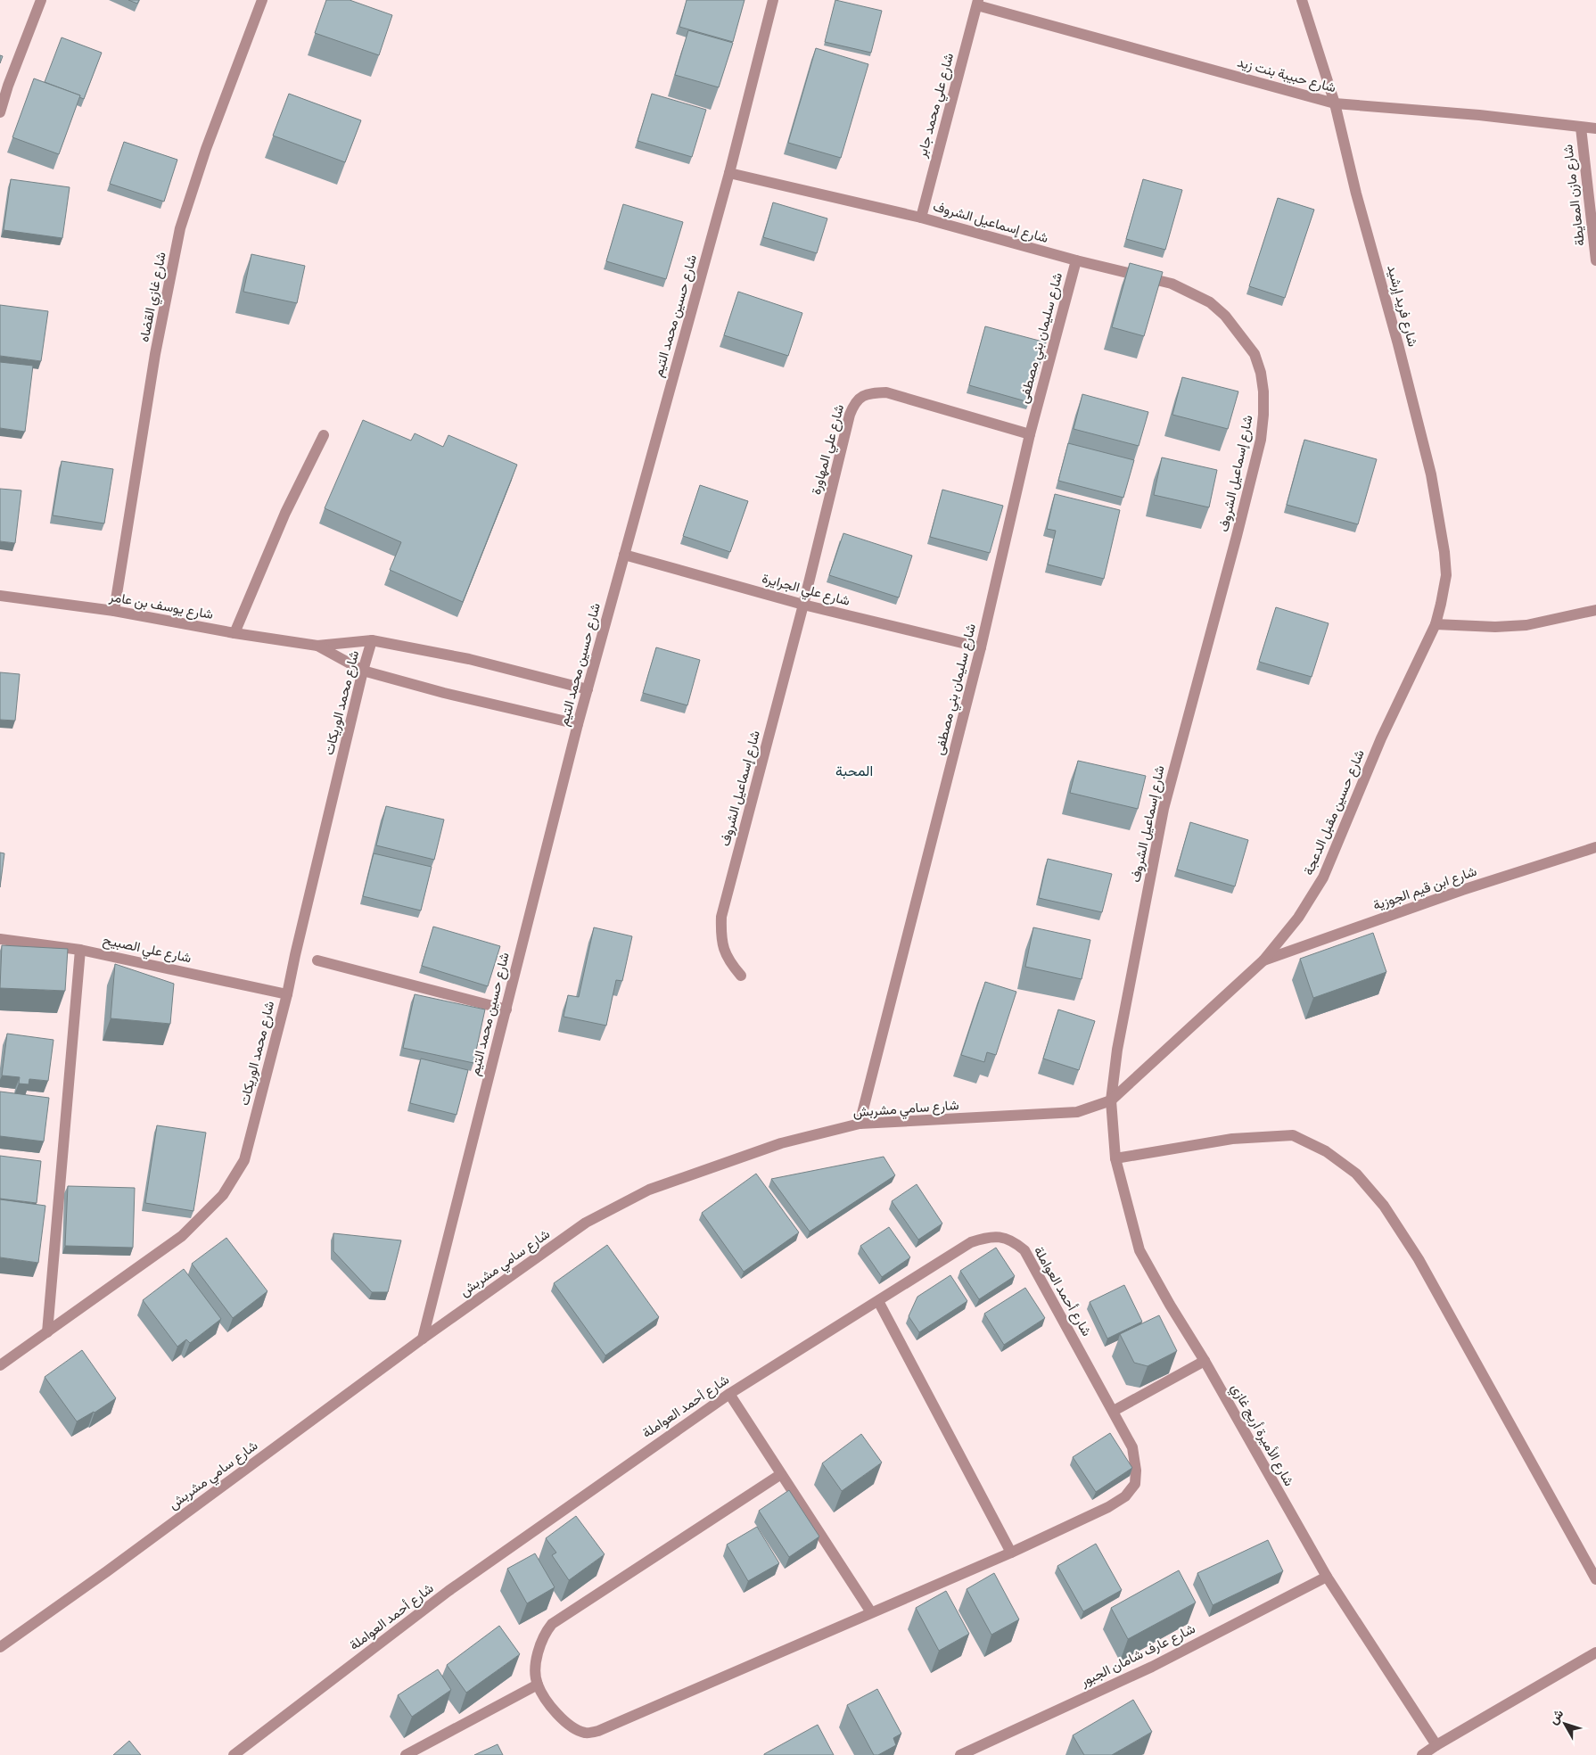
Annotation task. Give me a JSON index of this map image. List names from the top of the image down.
{
  "streets": {
    "street": [
      "شارع حبيبة بنت زيد",
      "شارع علي محمد جابر",
      "شارع مازن المعايطة",
      "شارع إسماعيل الشروف",
      "شارع غازي القضاه",
      "شارع فريد إرشيد",
      "شارع حسين محمد التيم",
      "شارع سليمان بني مصطفى",
      "شارع علي المهاورة",
      "شارع علي الجرايرة",
      "شارع يوسف بن عامر",
      "شارع محمد الوريكات",
      "شارع حسين مقبل الدعجة",
      "شارع ابن قيم الجوزية",
      "شارع علي الصبيح",
      "شارع سامي مشربش",
      "شارع أحمد العواملة",
      "شارع الأميرة أريج غازي",
      "شارع عارف شامان الجبور"
    ]
  },
  "crossings": [
    ["شارع حبيبة بنت زيد", "شارع علي محمد جابر"],
    ["شارع حبيبة بنت زيد", "شارع مازن المعايطة"],
    ["شارع حبيبة بنت زيد", "شارع فريد إرشيد"],
    ["شارع علي محمد جابر", "شارع إسماعيل الشروف"],
    ["شارع إسماعيل الشروف", "شارع حسين محمد التيم"],
    ["شارع إسماعيل الشروف", "شارع سليمان بني مصطفى"],
    ["شارع إسماعيل الشروف", "شارع علي المهاورة"],
    ["شارع إسماعيل الشروف", "شارع علي الجرايرة"],
    ["شارع إسماعيل الشروف", "شارع حسين مقبل الدعجة"],
    ["شارع إسماعيل الشروف", "شارع سامي مشربش"],
    ["شارع إسماعيل الشروف", "شارع الأميرة أريج غازي"],
    ["شارع غازي القضاه", "شارع يوسف بن عامر"],
    ["شارع فريد إرشيد", "شارع حسين مقبل الدعجة"],
    ["شارع حسين محمد التيم", "شارع علي الجرايرة"],
    ["شارع حسين محمد التيم", "شارع يوسف بن عامر"],
    ["شارع حسين محمد التيم", "شارع سامي مشربش"],
    ["شارع سليمان بني مصطفى", "شارع علي المهاورة"],
    ["شارع سليمان بني مصطفى", "شارع علي الجرايرة"],
    ["شارع سليمان بني مصطفى", "شارع سامي مشربش"],
    ["شارع علي المهاورة", "شارع علي الجرايرة"],
    ["شارع يوسف بن عامر", "شارع محمد الوريكات"],
    ["شارع محمد الوريكات", "شارع علي الصبيح"],
    ["شارع حسين مقبل الدعجة", "شارع ابن قيم الجوزية"],
    ["شارع حسين مقبل الدعجة", "شارع سامي مشربش"],
    ["شارع حسين مقبل الدعجة", "شارع الأميرة أريج غازي"],
    ["شارع سامي مشربش", "شارع الأميرة أريج غازي"],
    ["شارع الأميرة أريج غازي", "شارع عارف شامان الجبور"]
  ],
  "districts": ["المحبة"],
  "north": "top left"
}
